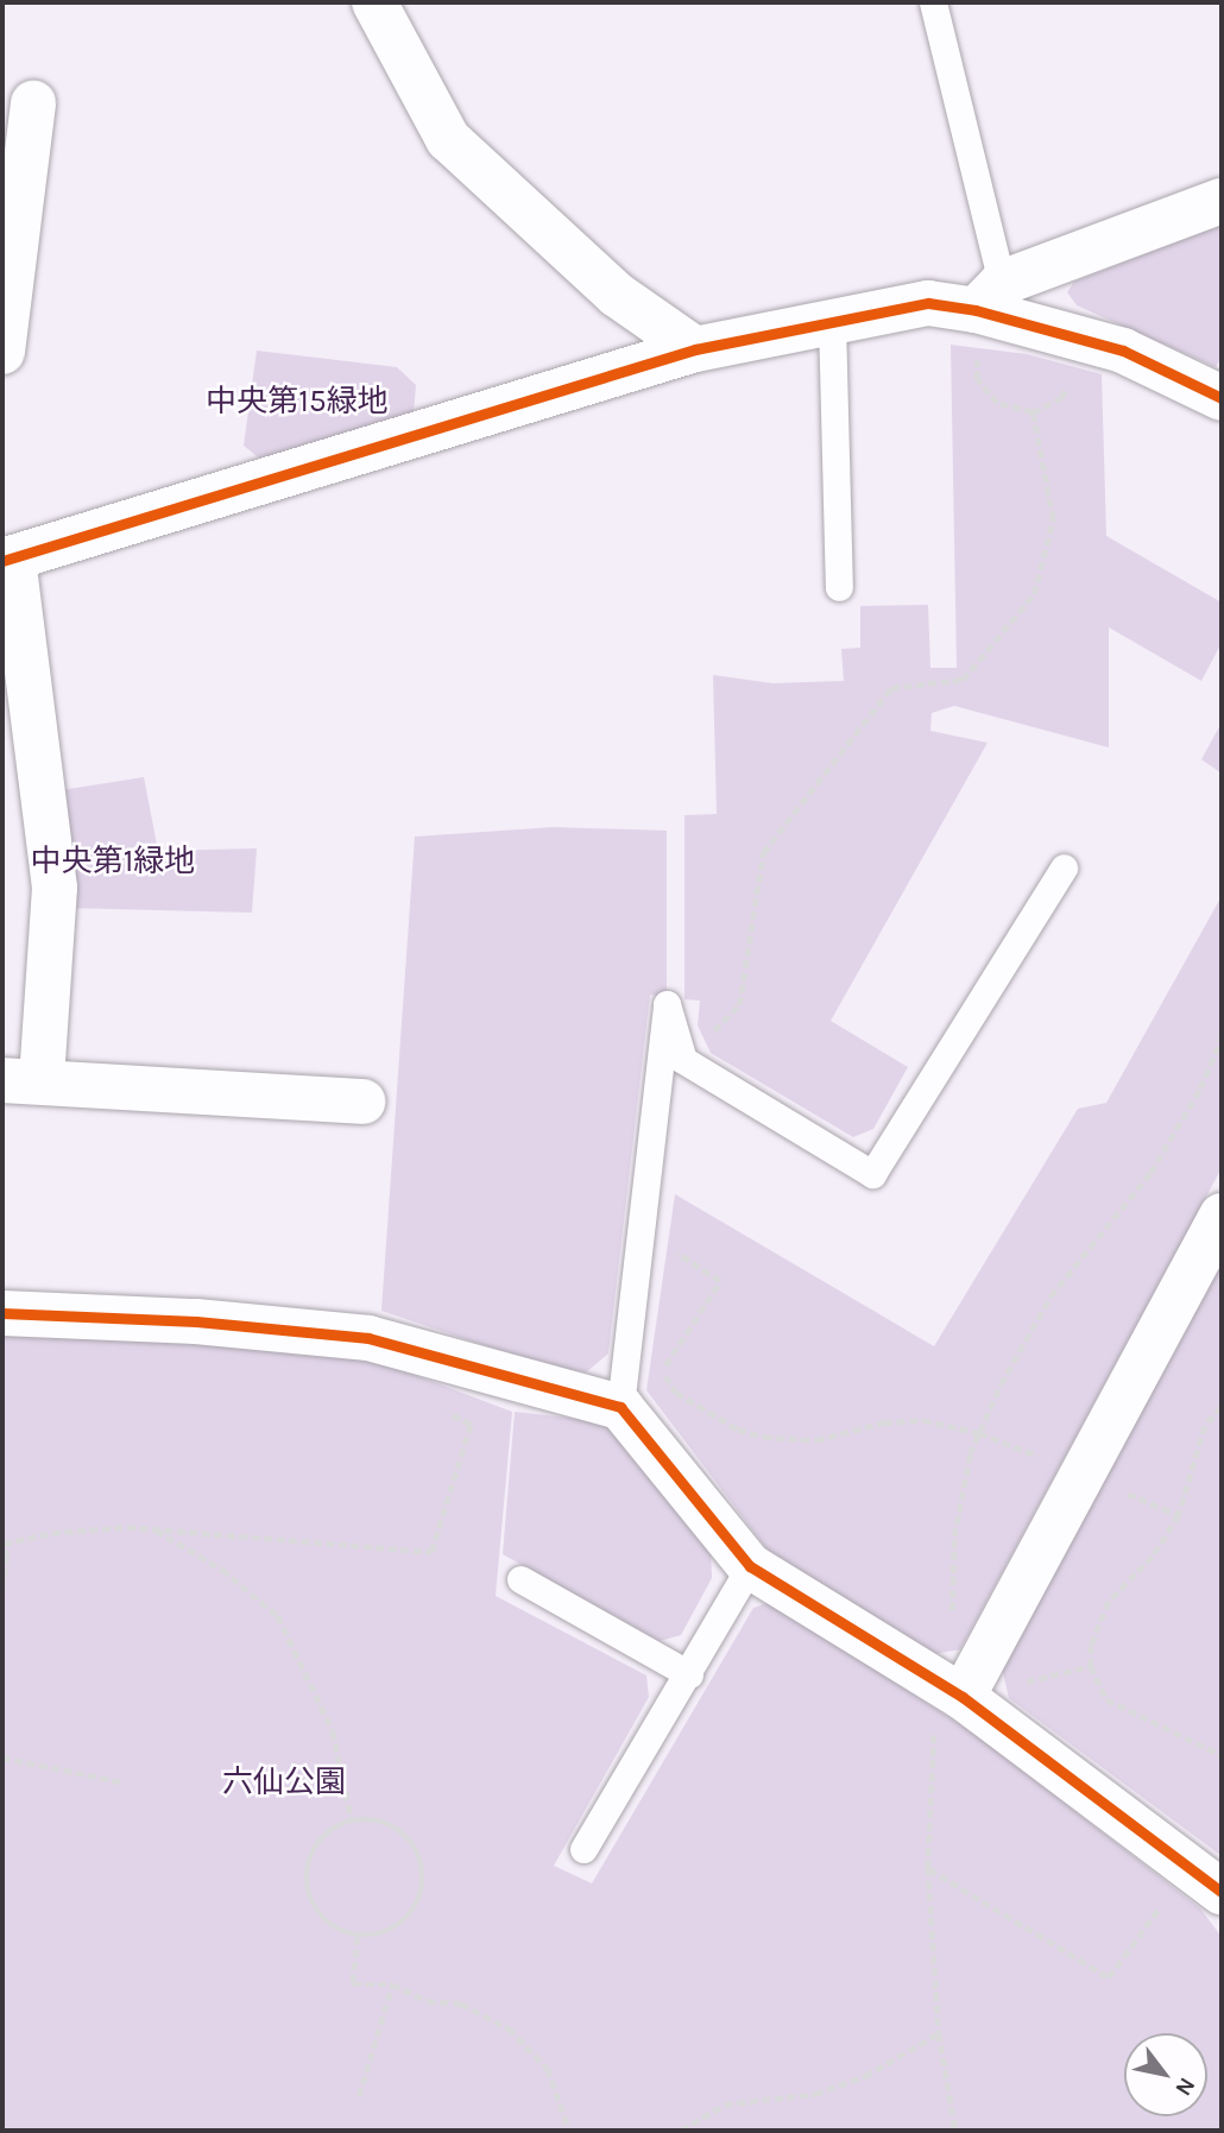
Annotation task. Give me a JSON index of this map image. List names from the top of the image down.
{
  "parks": ["中央第15緑地", "中央第1緑地", "六仙公園"],
  "north": "bottom right"
}
